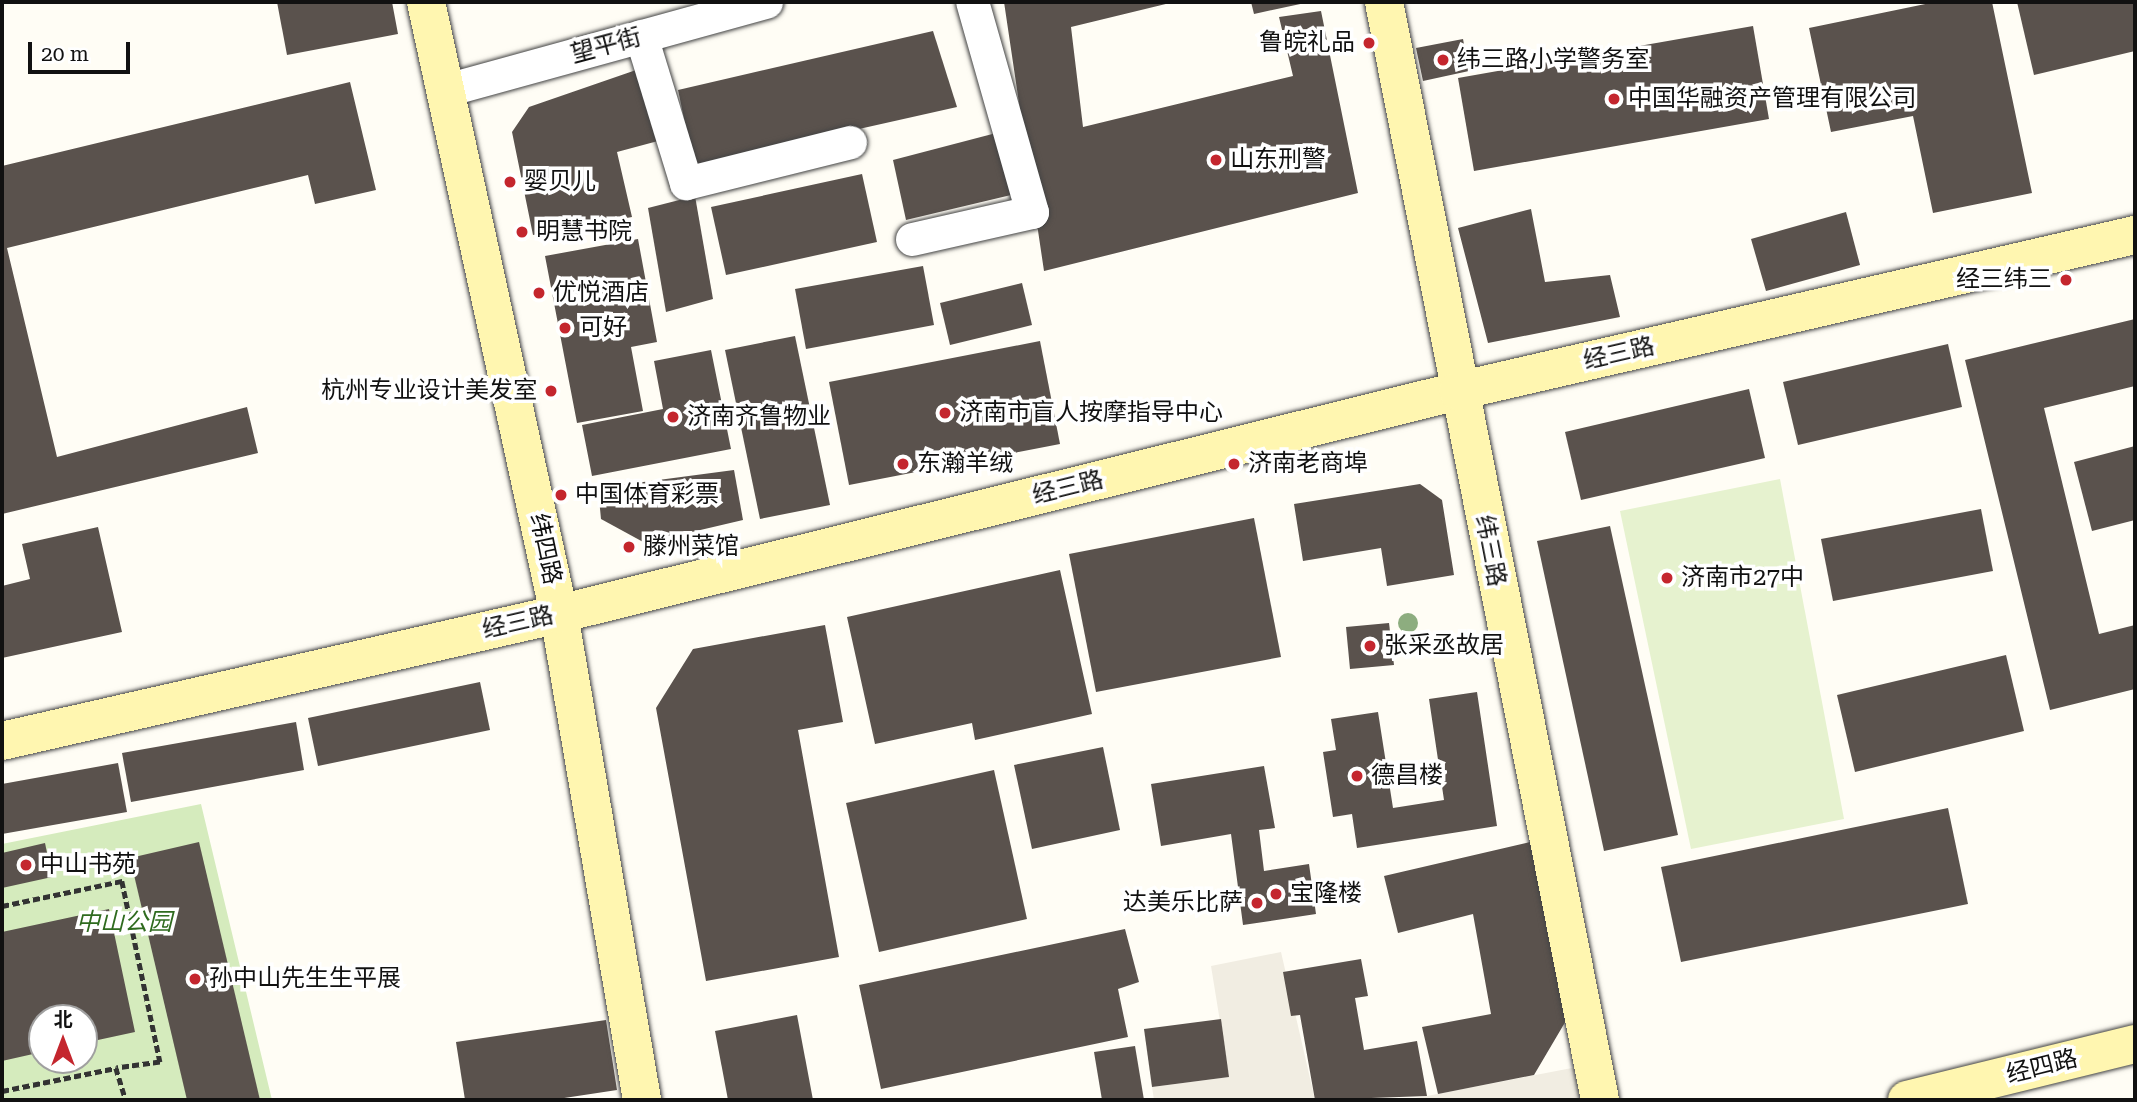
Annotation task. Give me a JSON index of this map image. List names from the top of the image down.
{
  "streets": {
    "street": [
      "望平街",
      "经三路",
      "纬四路",
      "纬三路",
      "经四路"
    ]
  },
  "crossings": [
    ["望平街", "纬四路"],
    ["经三路", "纬四路"],
    ["经三路", "纬三路"]
  ],
  "parks": ["中山公园"],
  "places": [
    "鲁皖礼品",
    "纬三路小学警务室",
    "中国华融资产管理有限公司",
    "山东刑警",
    "婴贝儿",
    "明慧书院",
    "经三纬三",
    "优悦酒店",
    "可好",
    "杭州专业设计美发室",
    "济南市盲人按摩指导中心",
    "济南齐鲁物业",
    "东瀚羊绒",
    "济南老商埠",
    "中国体育彩票",
    "滕州菜馆",
    "济南市27中",
    "张采丞故居",
    "德昌楼",
    "中山书苑",
    "宝隆楼",
    "达美乐比萨",
    "孙中山先生生平展"
  ],
  "scale_bar": "20 m",
  "north": "top"
}
